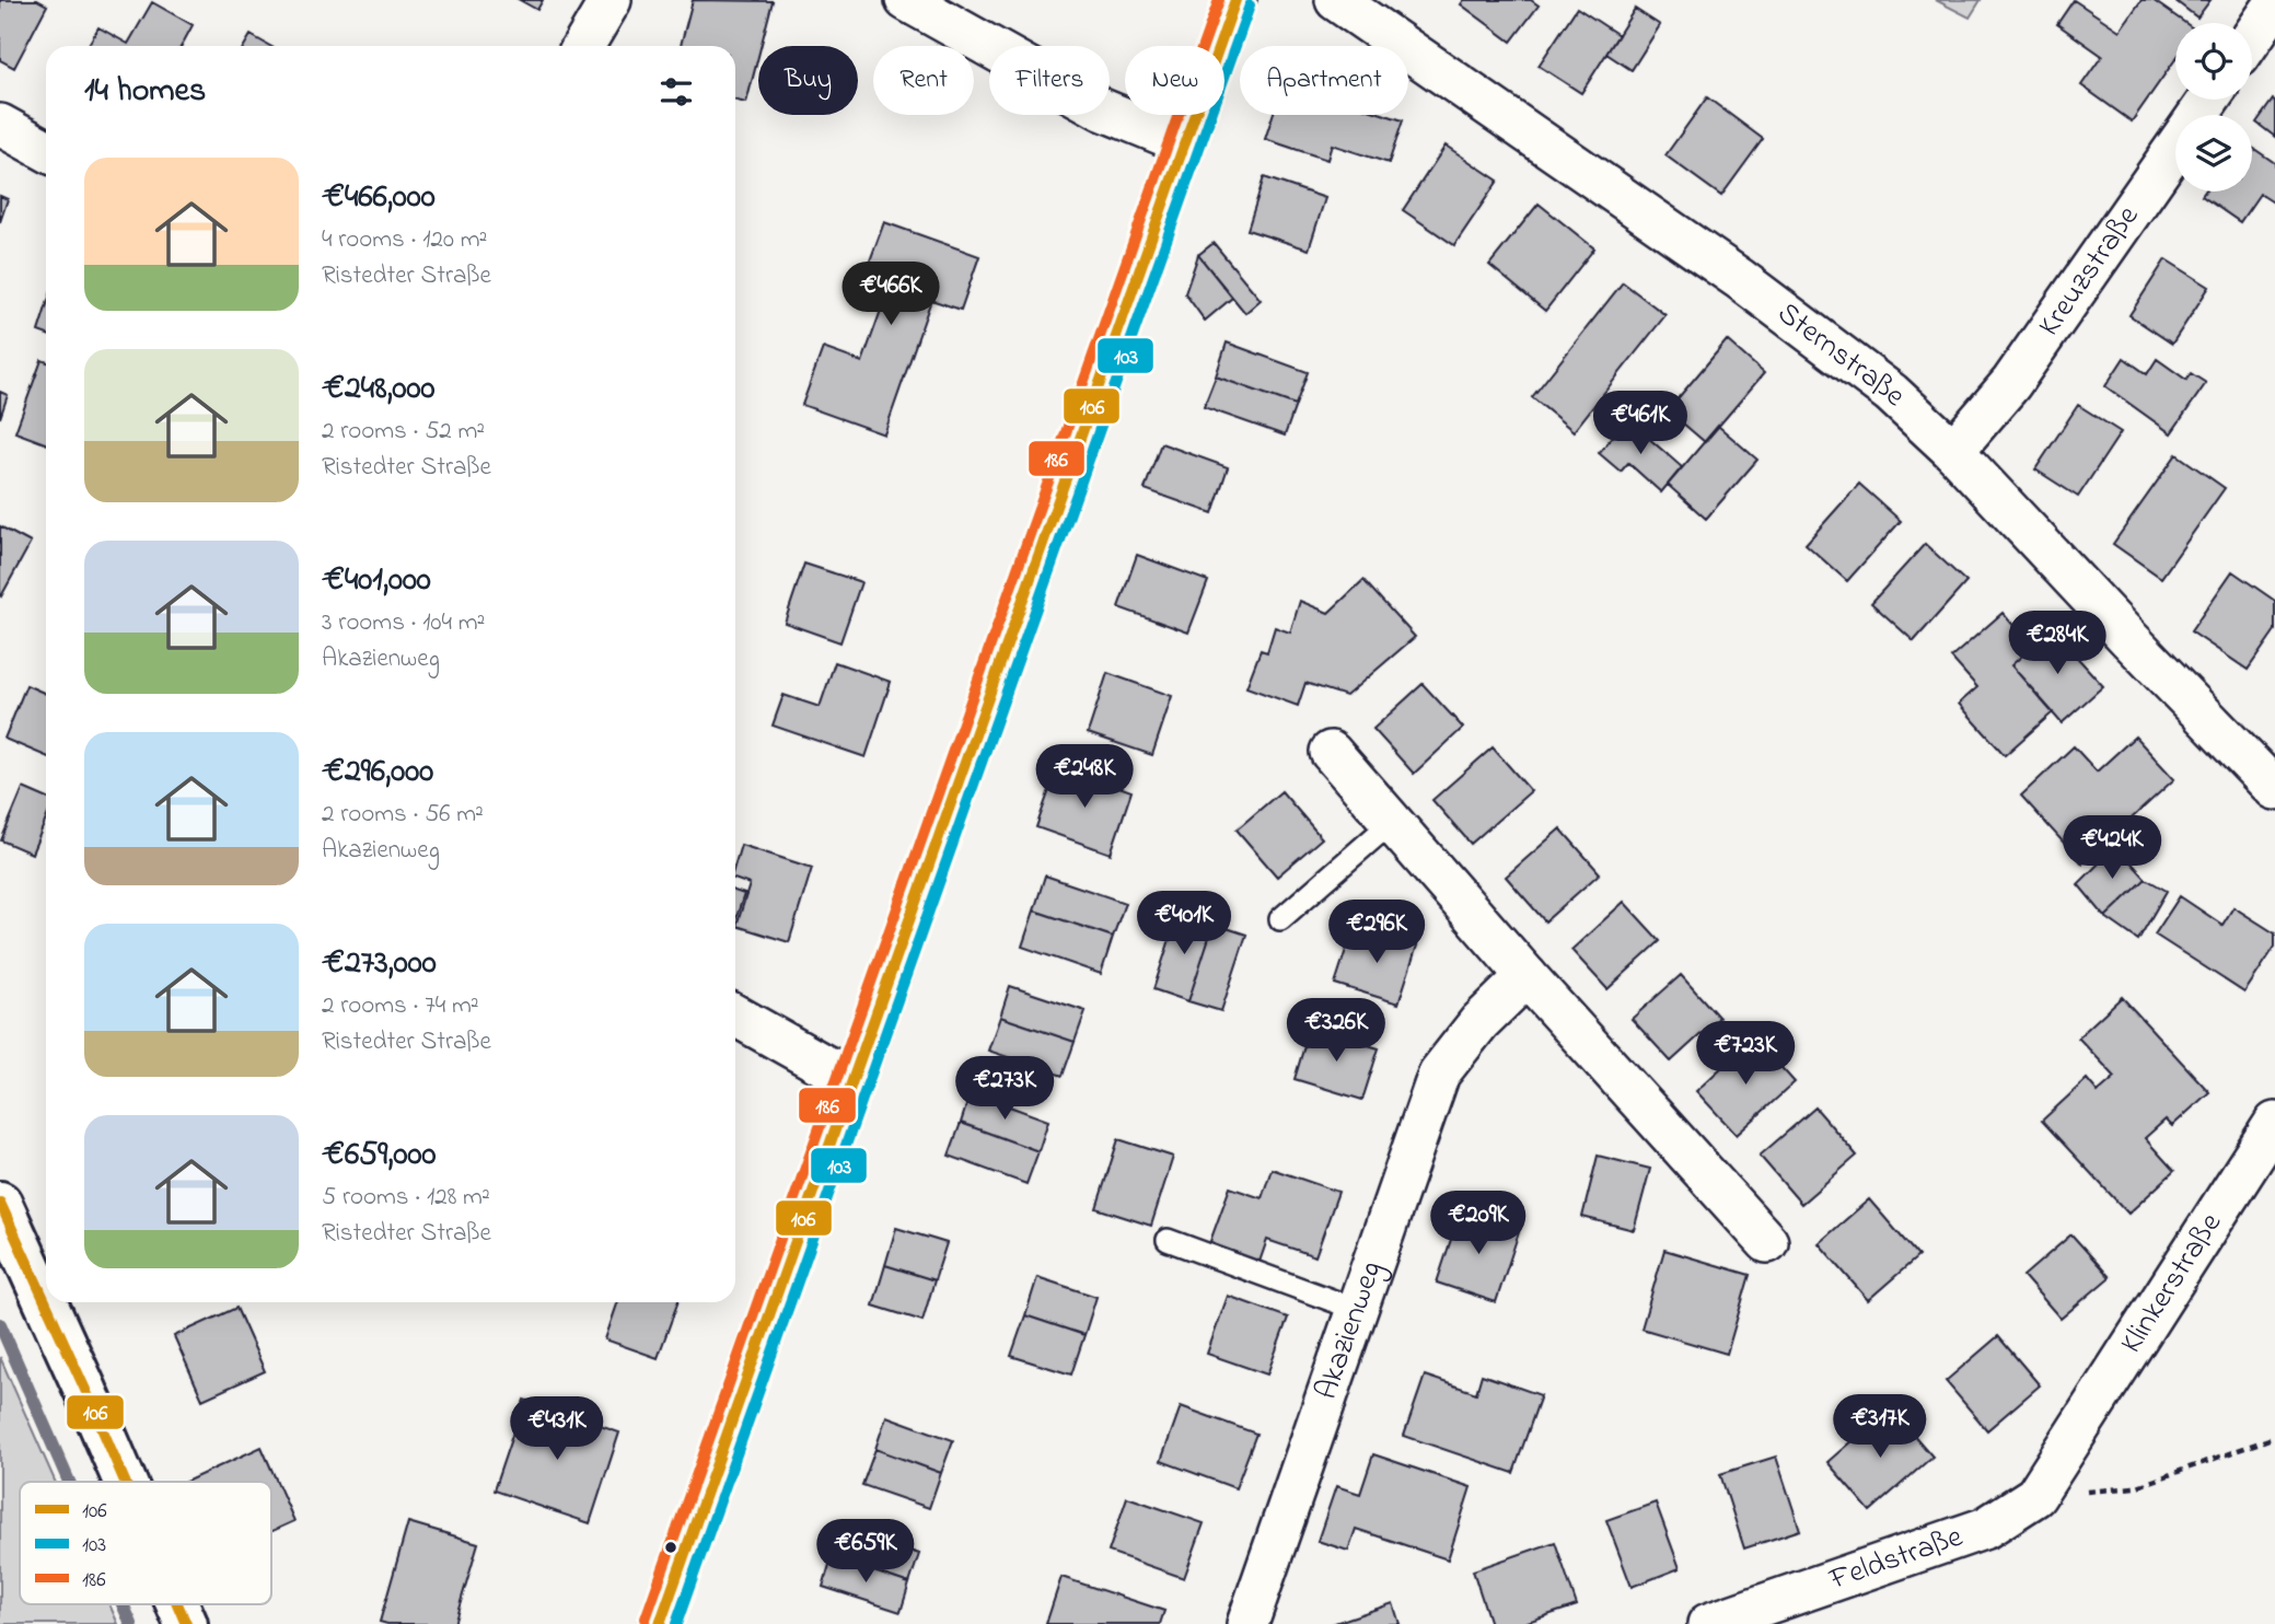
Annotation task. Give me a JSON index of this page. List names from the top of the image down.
{
  "streets": {
    "street": [
      "Kreuzstraße",
      "Sternstraße",
      "Klinkerstraße",
      "Akazienweg",
      "Feldstraße"
    ]
  },
  "crossings": [
    ["Kreuzstraße", "Sternstraße"],
    ["Klinkerstraße", "Feldstraße"]
  ],
  "lines": ["transit line 106", "transit line 186", "transit line 103"],
  "legend": ["106", "103", "186"],
  "page": {
    "chip": [
      "Buy",
      "Rent",
      "Filters",
      "New",
      "Apartment"
    ],
    "heading": "14 homes",
    "list": [
      {
        "name": "€466,000",
        "note": "4 rooms · 120 m² · Ristedter Straße"
      },
      {
        "name": "€248,000",
        "note": "2 rooms · 52 m² · Ristedter Straße"
      },
      {
        "name": "€401,000",
        "note": "3 rooms · 104 m² · Akazienweg"
      },
      {
        "name": "€296,000",
        "note": "2 rooms · 56 m² · Akazienweg"
      },
      {
        "name": "€273,000",
        "note": "2 rooms · 74 m² · Ristedter Straße"
      },
      {
        "name": "€659,000",
        "note": "5 rooms · 128 m² · Ristedter Straße"
      }
    ],
    "price": [
      "€466K",
      "€461K",
      "€284K",
      "€248K",
      "€424K",
      "€401K",
      "€296K",
      "€326K",
      "€723K",
      "€273K",
      "€209K",
      "€317K",
      "€431K",
      "€659K"
    ]
  }
}
